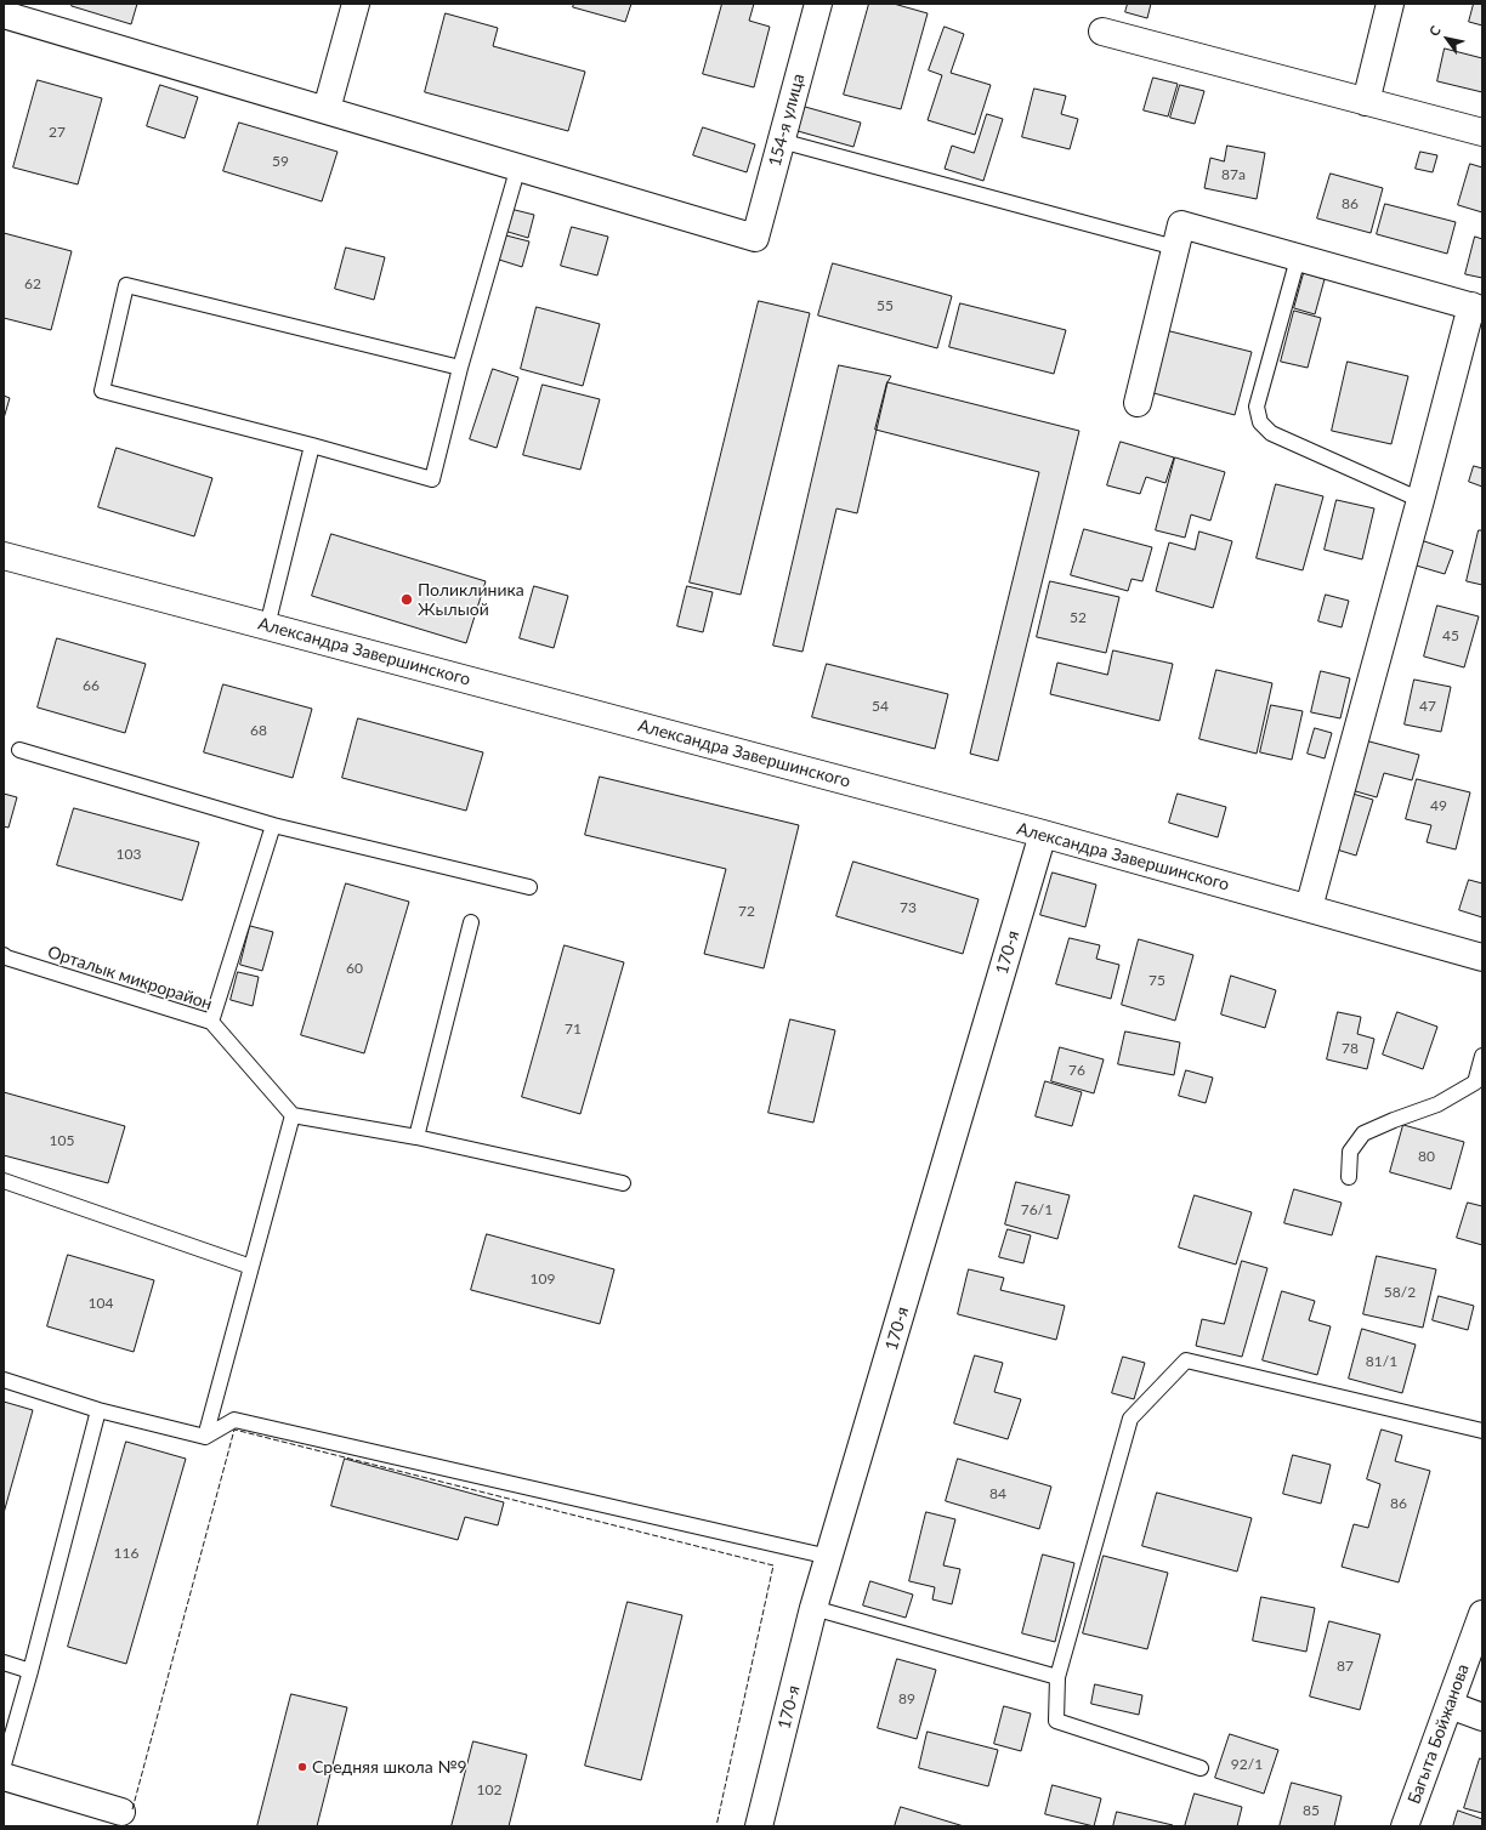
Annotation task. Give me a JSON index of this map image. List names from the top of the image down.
{
  "streets": {
    "street": [
      "154-я улица",
      "Александра Завершинского",
      "170-я",
      "Багыта Бойжанова"
    ],
    "lane": ["Орталык микрорайон"]
  },
  "crossings": [
    ["Александра Завершинского", "170-я"]
  ],
  "places": ["Поликлиника Жылыой", "Средняя школа №9"],
  "house_numbers": [
    "27",
    "59",
    "87а",
    "86",
    "62",
    "55",
    "52",
    "45",
    "66",
    "54",
    "47",
    "68",
    "49",
    "103",
    "73",
    "72",
    "60",
    "75",
    "71",
    "78",
    "76",
    "105",
    "80",
    "76/1",
    "109",
    "58/2",
    "104",
    "81/1",
    "84",
    "86",
    "116",
    "87",
    "89",
    "92/1",
    "102",
    "85"
  ],
  "north": "top left"
}
